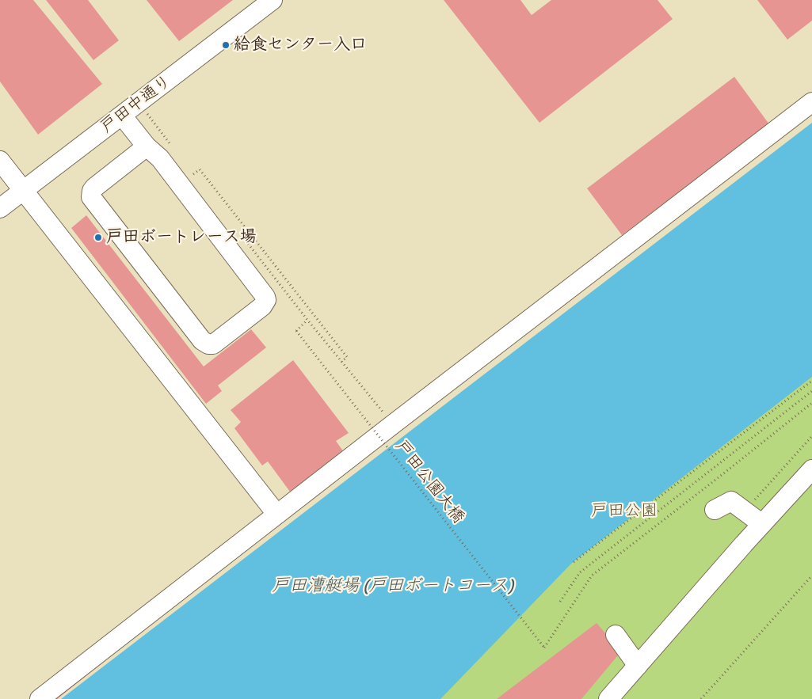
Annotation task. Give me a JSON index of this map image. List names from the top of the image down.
{
  "streets": {
    "street": ["戸田中通り"],
    "path": ["戸田公園大橋"]
  },
  "water": ["戸田漕艇場 (戸田ボートコース)"],
  "parks": ["戸田公園"],
  "places": ["給食センター入口", "戸田ボートレース場"]
}
